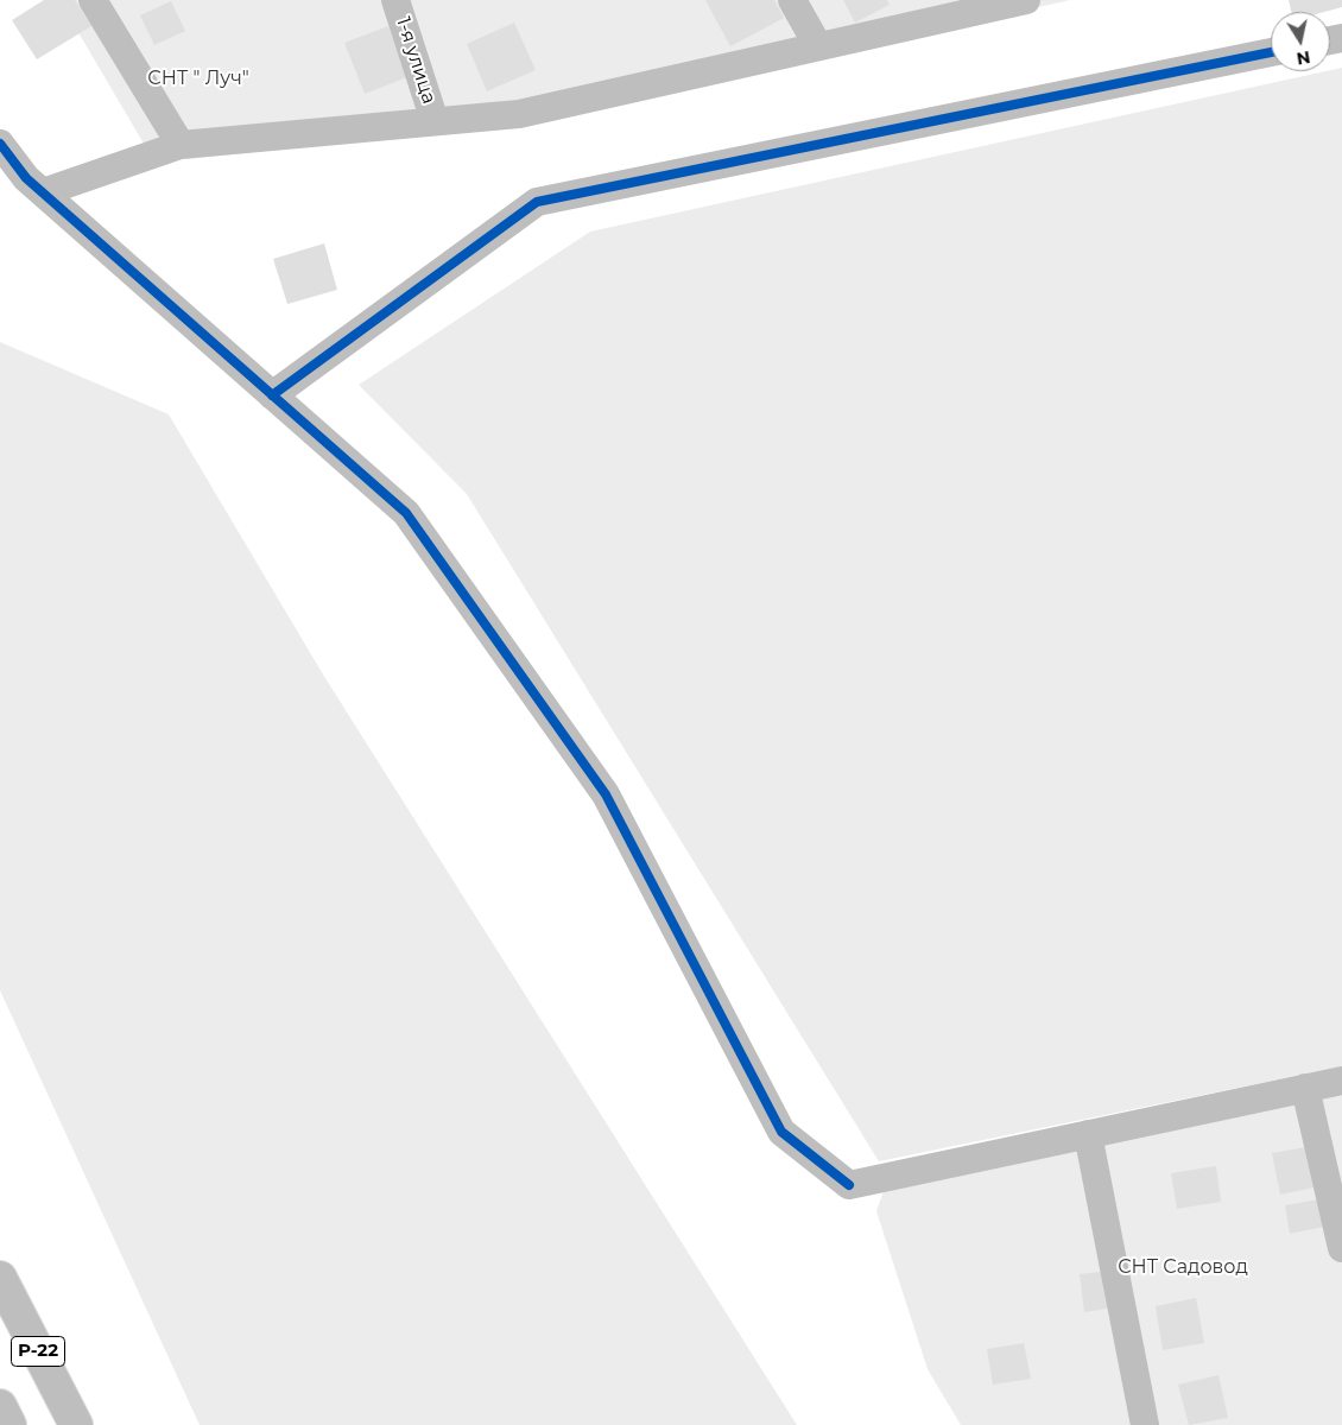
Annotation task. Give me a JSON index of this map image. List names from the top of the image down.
{
  "streets": {
    "highway": ["Р-22"],
    "street": ["1-я улица"]
  },
  "parks": ["СНТ \" Луч\"", "СНТ Садовод"],
  "north": "bottom"
}
